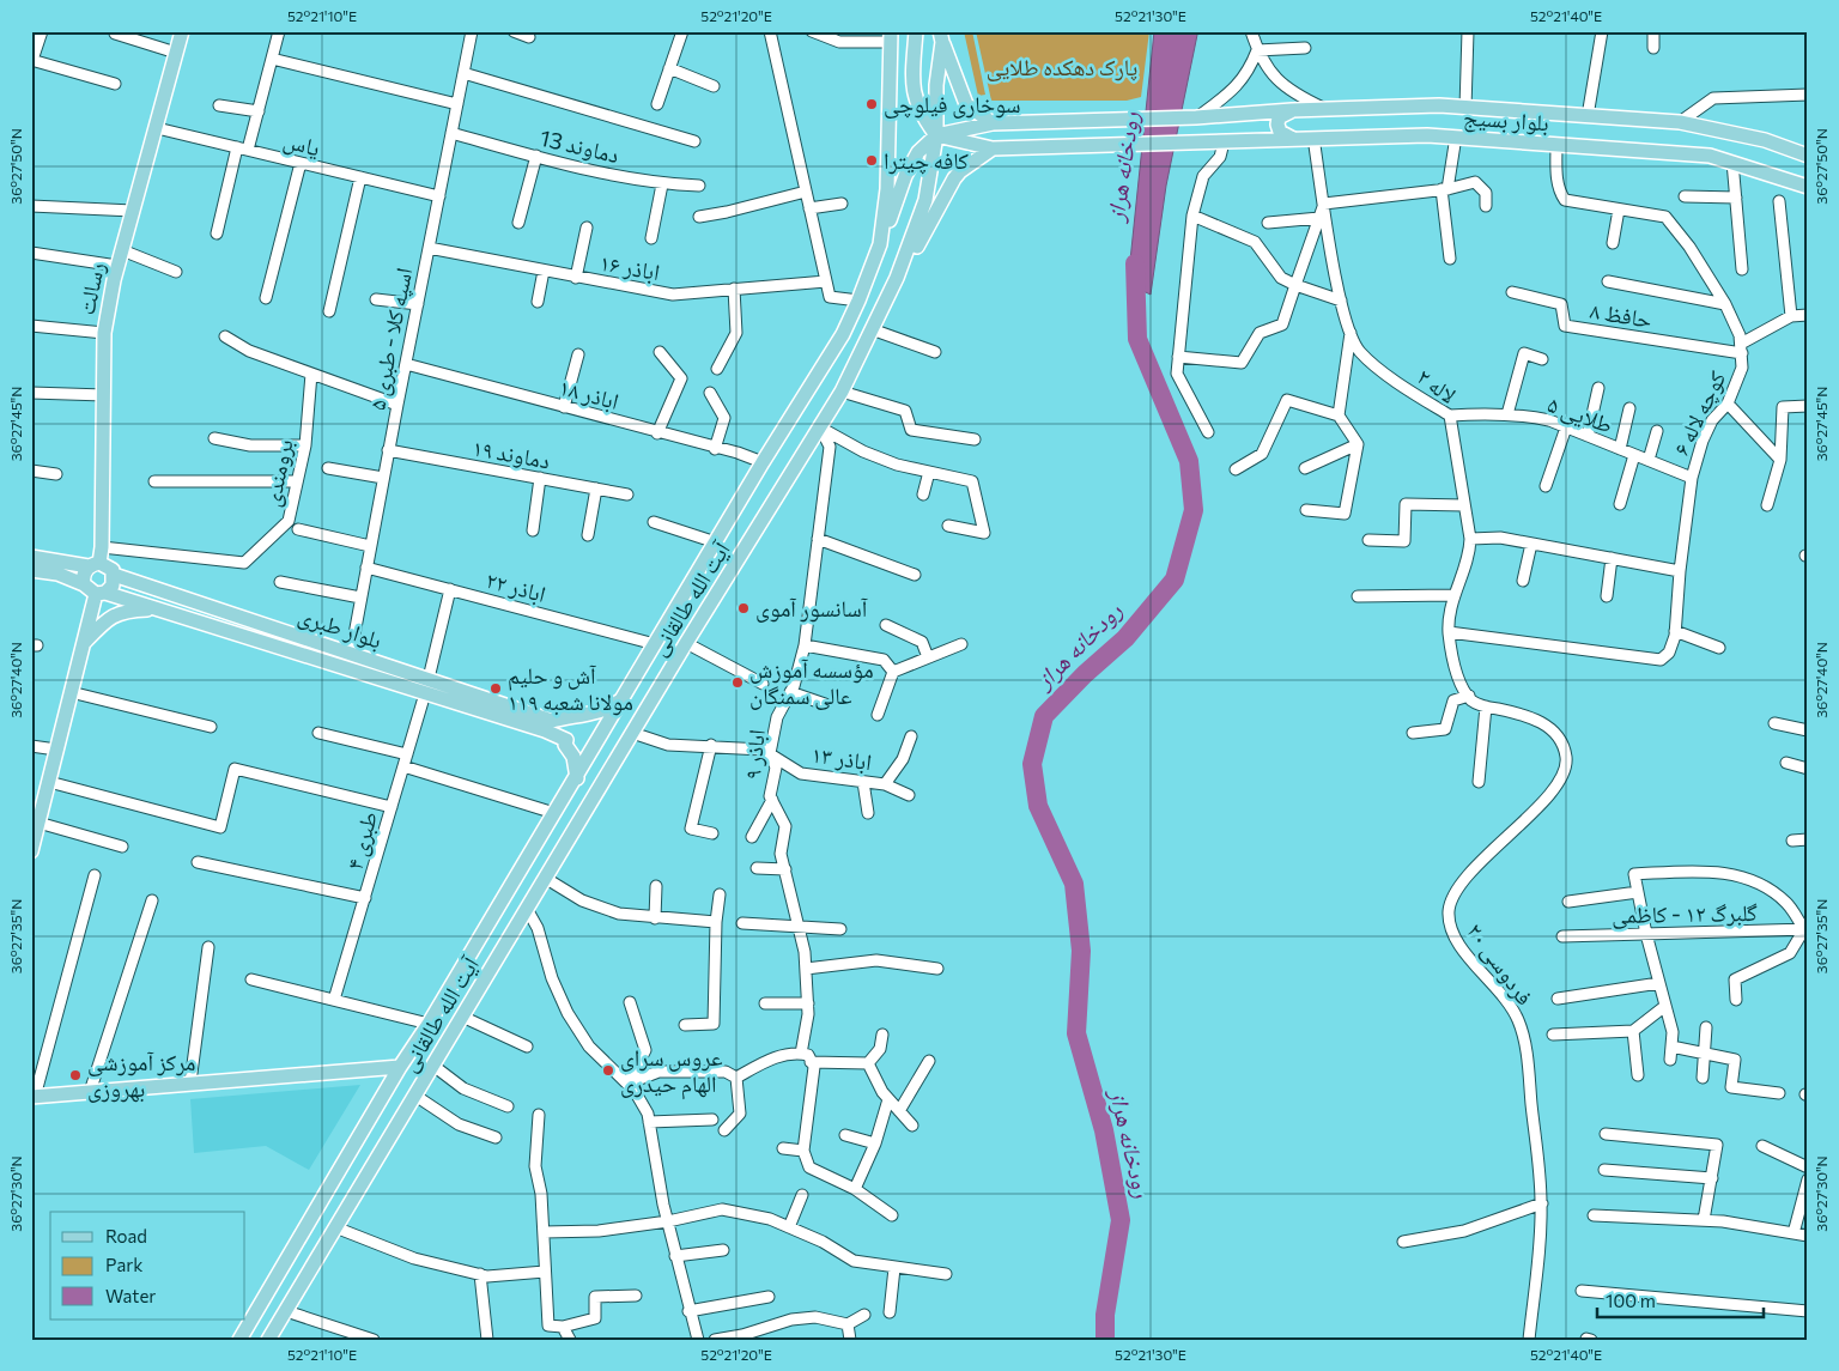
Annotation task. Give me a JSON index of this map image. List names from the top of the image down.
{
  "streets": {
    "main road": [
      "بلوار بسیج",
      "رسالت",
      "آیت الله طالقانی",
      "بلوار طبری"
    ],
    "street": [
      "یاس",
      "دماوند 13",
      "اباذر ۱۶",
      "حافظ ۸",
      "اسپه کلا - طبری ۵",
      "لاله ۲",
      "اباذر ۱۸",
      "کوچه لاله ۶",
      "طلایی ۵",
      "دماوند ۱۹",
      "برومندی",
      "اباذر ۲۲",
      "اباذر ۹",
      "اباذر ۱۳",
      "طبری ۴",
      "گلبرگ ۱۲ - کاظمی",
      "فردوسی ۲۰"
    ]
  },
  "crossings": [
    ["بلوار بسیج", "لاله ۲"],
    ["بلوار بسیج", "آیت الله طالقانی"],
    ["یاس", "رسالت"],
    ["یاس", "اسپه کلا - طبری ۵"],
    ["دماوند 13", "اسپه کلا - طبری ۵"],
    ["اباذر ۱۶", "اسپه کلا - طبری ۵"],
    ["رسالت", "برومندی"],
    ["رسالت", "بلوار طبری"],
    ["حافظ ۸", "کوچه لاله ۶"],
    ["اسپه کلا - طبری ۵", "اباذر ۱۸"],
    ["اسپه کلا - طبری ۵", "دماوند ۱۹"],
    ["اسپه کلا - طبری ۵", "اباذر ۲۲"],
    ["اسپه کلا - طبری ۵", "بلوار طبری"],
    ["لاله ۲", "کوچه لاله ۶"],
    ["لاله ۲", "طلایی ۵"],
    ["اباذر ۱۸", "آیت الله طالقانی"],
    ["کوچه لاله ۶", "طلایی ۵"],
    ["اباذر ۲۲", "آیت الله طالقانی"],
    ["اباذر ۲۲", "طبری ۴"],
    ["آیت الله طالقانی", "اباذر ۹"],
    ["آیت الله طالقانی", "اباذر ۱۳"],
    ["بلوار طبری", "طبری ۴"],
    ["اباذر ۹", "اباذر ۱۳"]
  ],
  "water": ["رودخانه هراز"],
  "parks": ["پارک دهکده طلایی"],
  "places": [
    "سوخاری فیلوچی",
    "کافه چیترا",
    "آسانسور آموی",
    "مؤسسه آموزش عالی سمنگان",
    "آش و حلیم مولانا شعبه ۱۱۹",
    "عروس سرای الهام حیدری",
    "مرکز آموزشی بهروزی"
  ],
  "legend": ["Road", "Park", "Water"],
  "scale_bar": "100 m",
  "coordinates": [
    "52°21'10\"E",
    "52°21'20\"E",
    "52°21'30\"E",
    "52°21'40\"E",
    "36°27'50\"N",
    "36°27'45\"N",
    "36°27'40\"N",
    "36°27'35\"N",
    "36°27'30\"N"
  ]
}
